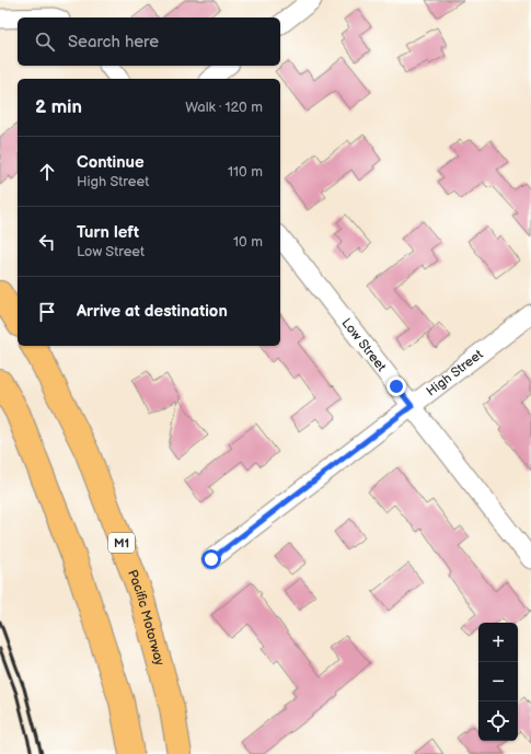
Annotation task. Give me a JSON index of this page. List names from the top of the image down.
{
  "streets": {
    "highway": ["M1", "Pacific Motorway"],
    "street": ["Low Street", "High Street"]
  },
  "crossings": [
    ["Low Street", "High Street"]
  ],
  "page": {
    "search": "Search here",
    "heading": ["2 min", "Walk · 120 m"],
    "list": [
      ["Continue", "High Street", "110 m"],
      ["Turn left", "Low Street", "10 m"],
      "Arrive at destination"
    ],
    "map_buttons": ["+", "−"]
  }
}
